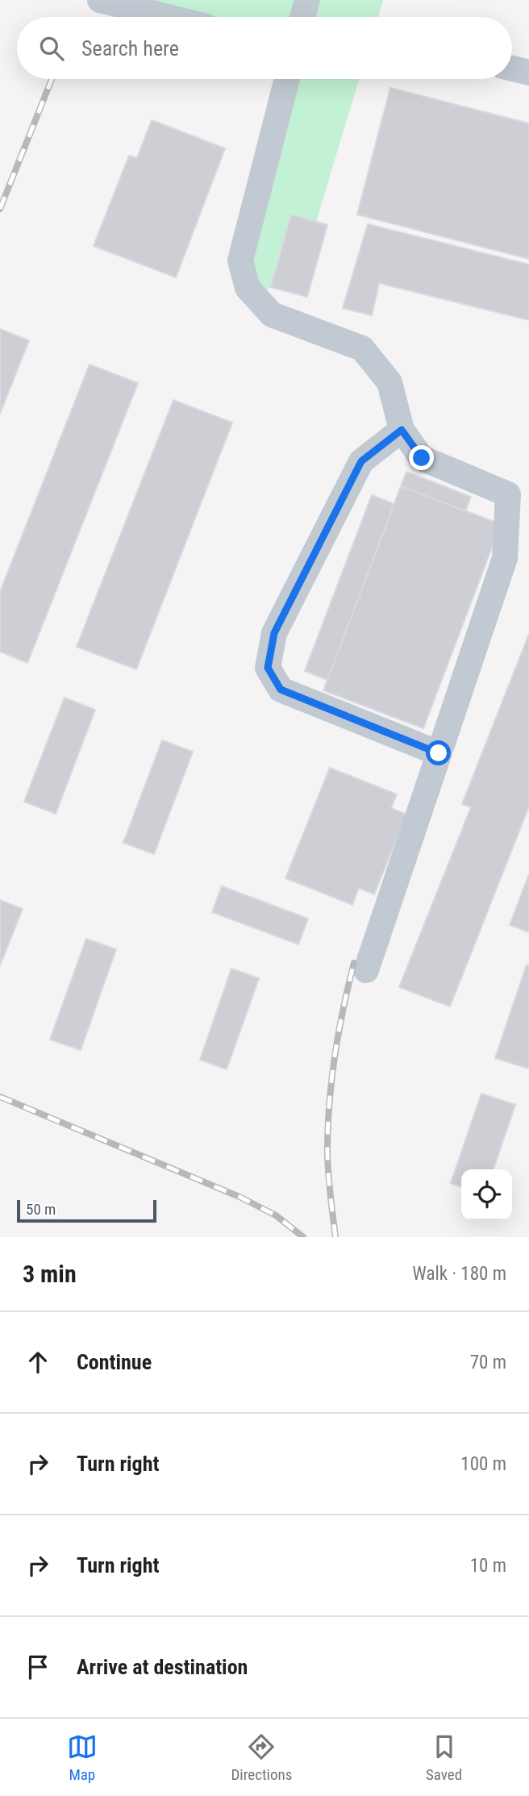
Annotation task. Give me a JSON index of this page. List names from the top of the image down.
{
  "scale_bar": "50 m",
  "page": {
    "search": "Search here",
    "scale": "50 m",
    "heading": ["3 min", "Walk · 180 m"],
    "list": [
      ["Continue", "70 m"],
      ["Turn right", "100 m"],
      ["Turn right", "10 m"],
      "Arrive at destination"
    ],
    "nav": ["Map", "Directions", "Saved"]
  }
}
